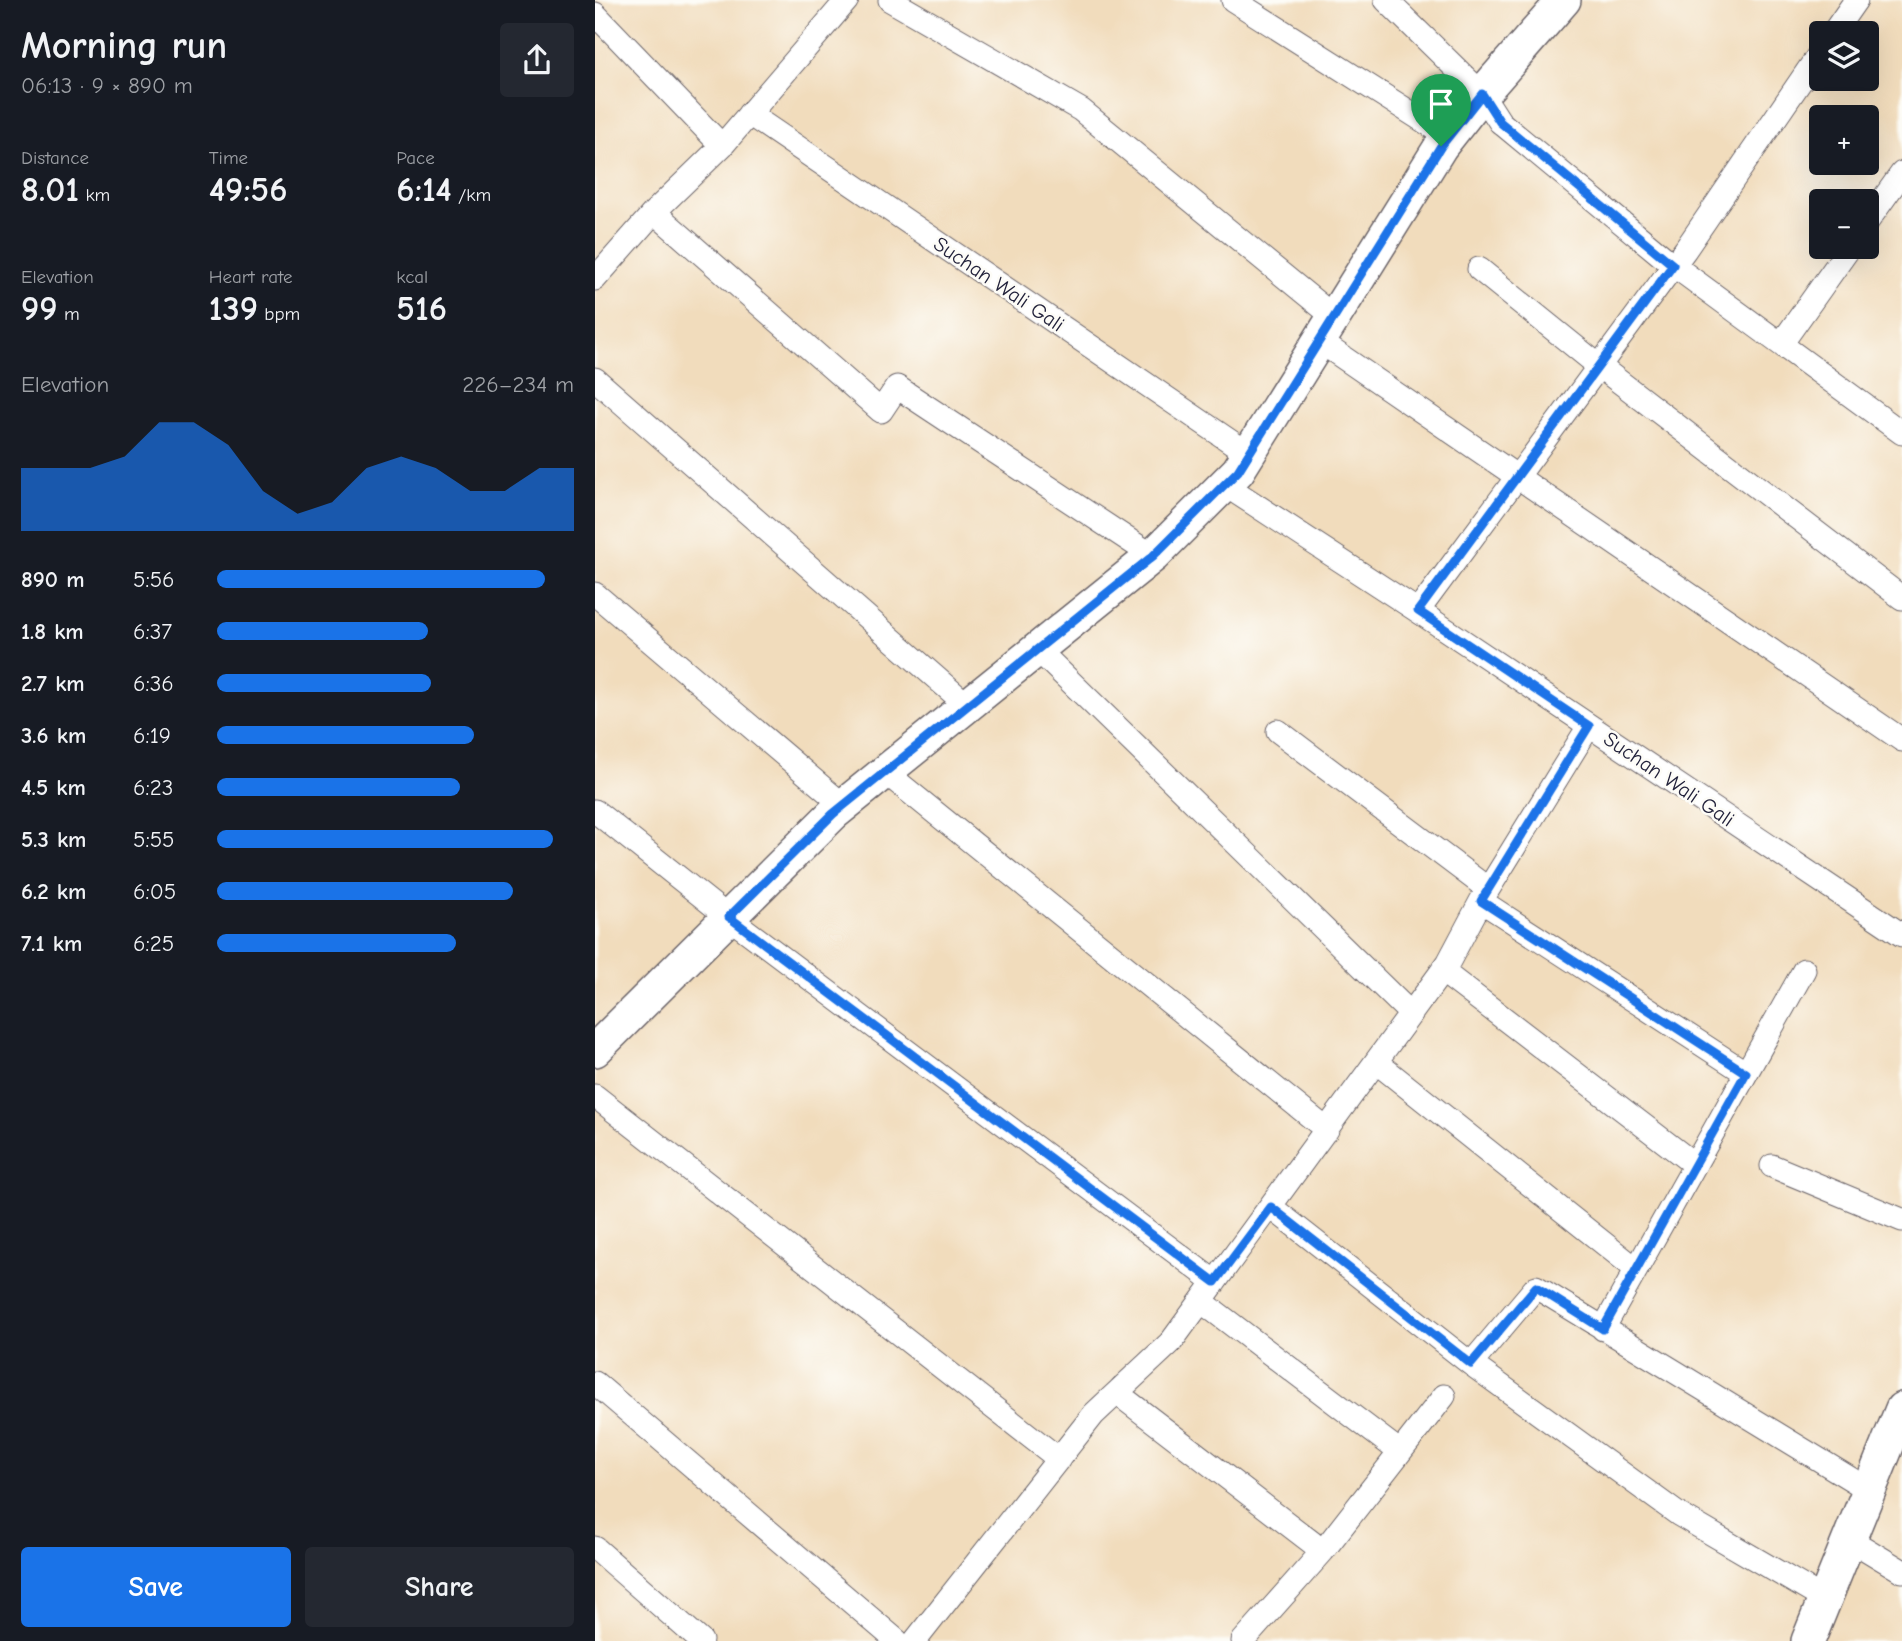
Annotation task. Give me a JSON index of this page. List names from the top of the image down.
{
  "streets": {
    "street": ["Suchan Wali Gali"]
  },
  "page": {
    "heading": ["Morning run", "06:13 · 9 × 890 m"],
    "map_buttons": ["+", "−"],
    "stats": [
      ["Distance", "8.01 km"],
      ["Time", "49:56"],
      ["Pace", "6:14 /km"],
      ["Elevation", "99 m"],
      ["Heart rate", "139 bpm"],
      ["kcal", "516"]
    ],
    "chart": ["Elevation", "226–234 m"],
    "list": [
      {
        "name": "890 m",
        "note": "5:56"
      },
      {
        "name": "1.8 km",
        "note": "6:37"
      },
      {
        "name": "2.7 km",
        "note": "6:36"
      },
      {
        "name": "3.6 km",
        "note": "6:19"
      },
      {
        "name": "4.5 km",
        "note": "6:23"
      },
      {
        "name": "5.3 km",
        "note": "5:55"
      },
      {
        "name": "6.2 km",
        "note": "6:05"
      },
      {
        "name": "7.1 km",
        "note": "6:25"
      }
    ],
    "buttons": ["Save", "Share"]
  }
}
